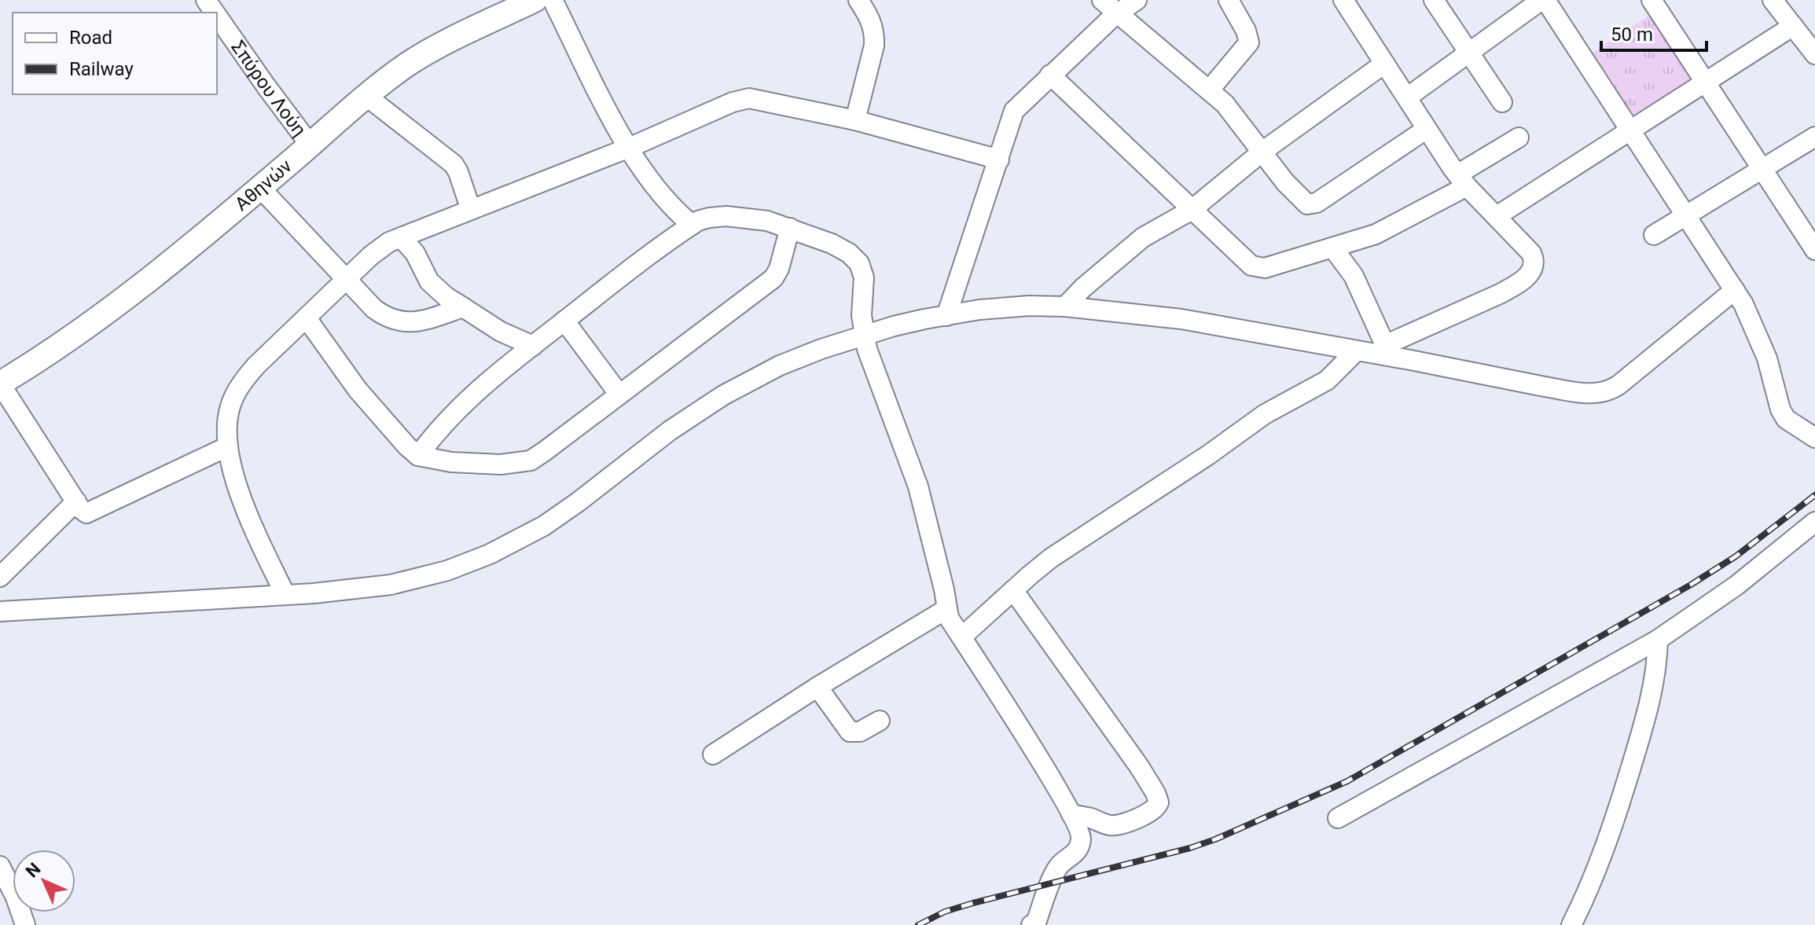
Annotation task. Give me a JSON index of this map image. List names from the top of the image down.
{
  "streets": {
    "main road": ["Αθηνών"],
    "street": ["Σπύρου Λούη"]
  },
  "crossings": [
    ["Σπύρου Λούη", "Αθηνών"]
  ],
  "legend": ["Road", "Railway"],
  "scale_bar": "50 m",
  "north": "top left"
}
